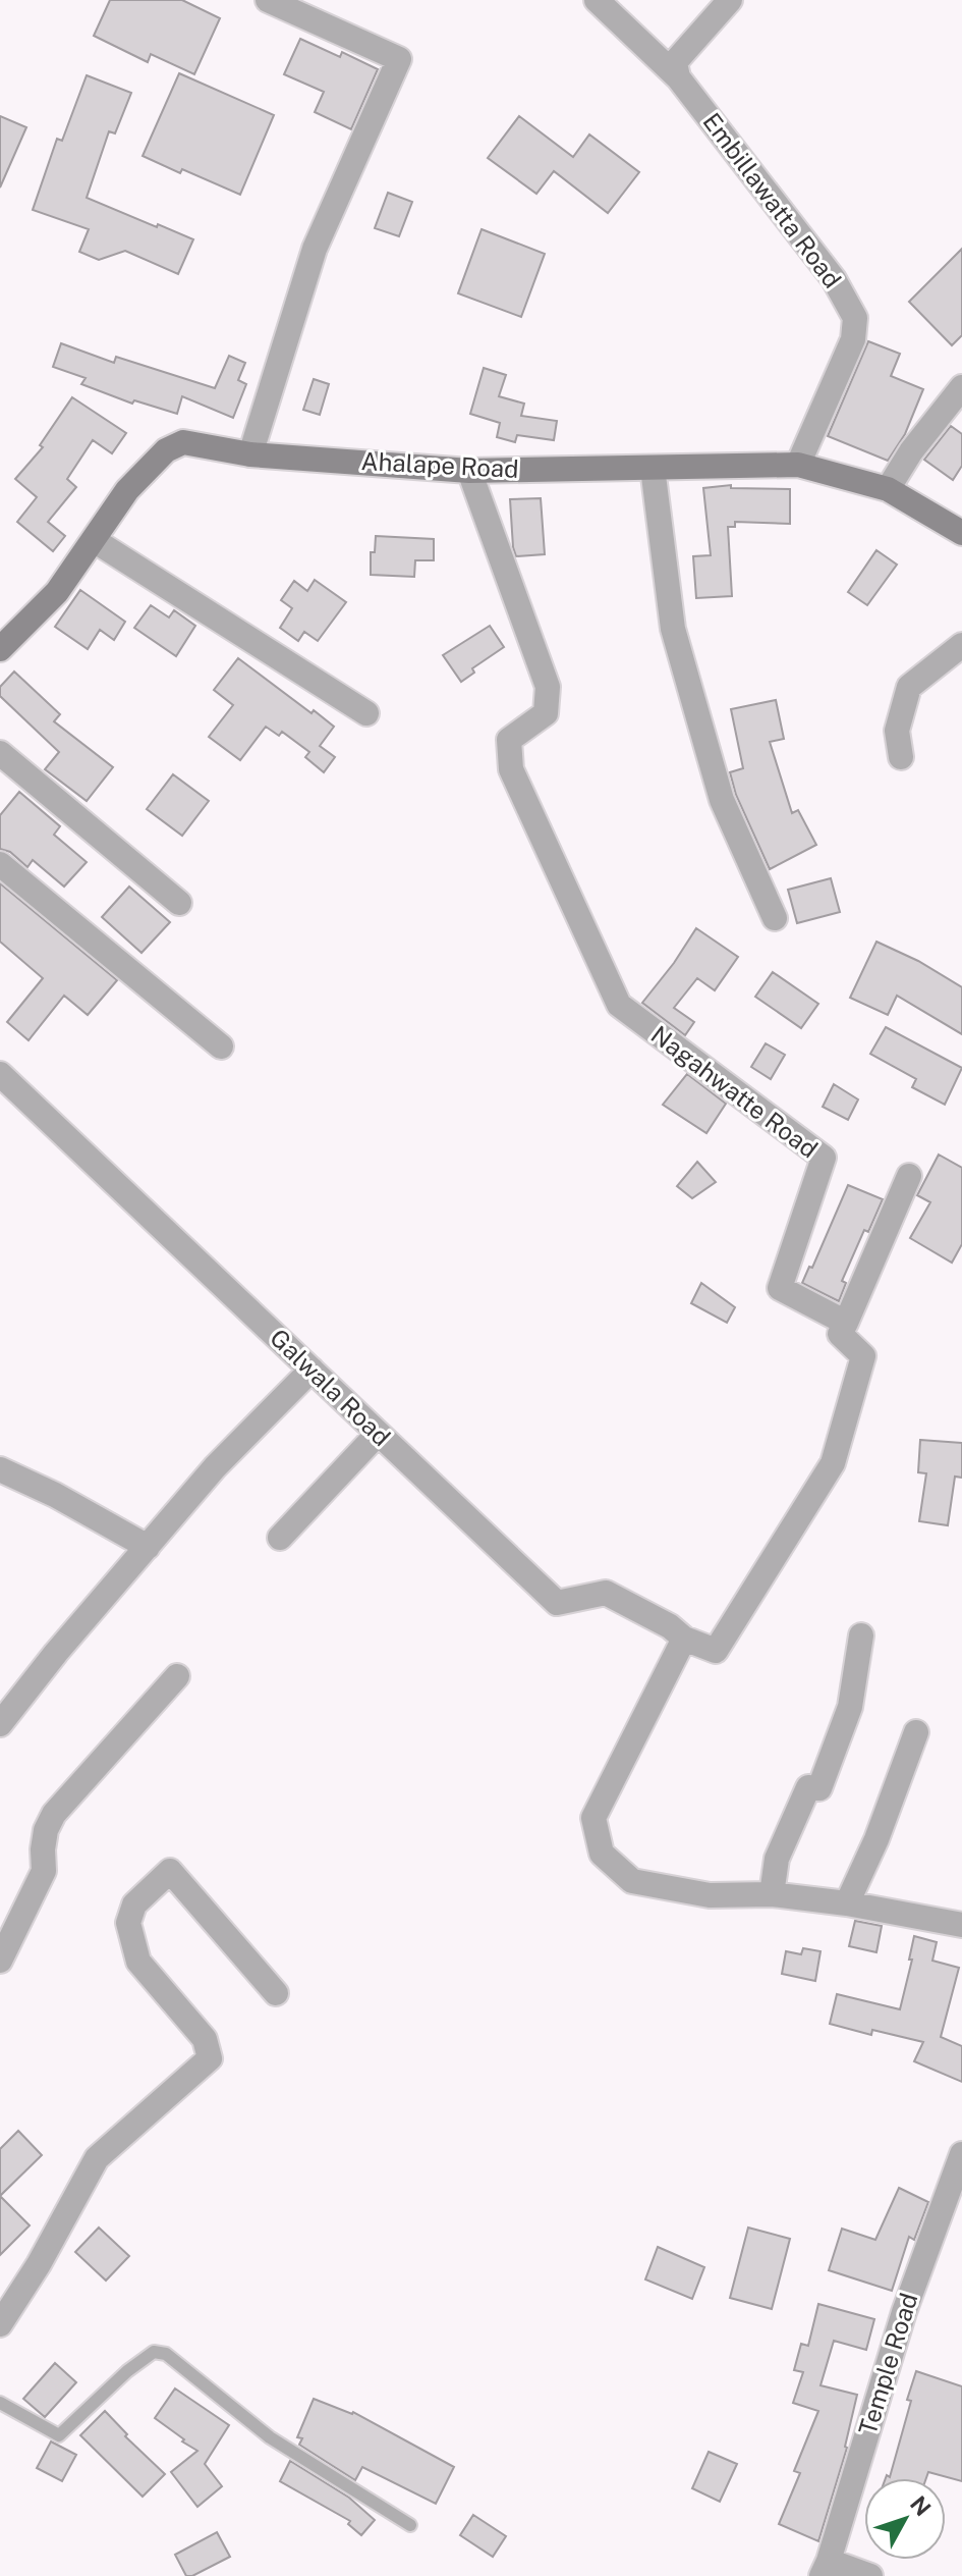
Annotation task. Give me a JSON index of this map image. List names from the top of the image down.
{
  "streets": {
    "street": [
      "Embillawatta Road",
      "Ahalape Road",
      "Nagahwatte Road",
      "Galwala Road",
      "Temple Road"
    ]
  },
  "crossings": [
    ["Embillawatta Road", "Ahalape Road"],
    ["Ahalape Road", "Nagahwatte Road"]
  ],
  "north": "top right"
}
